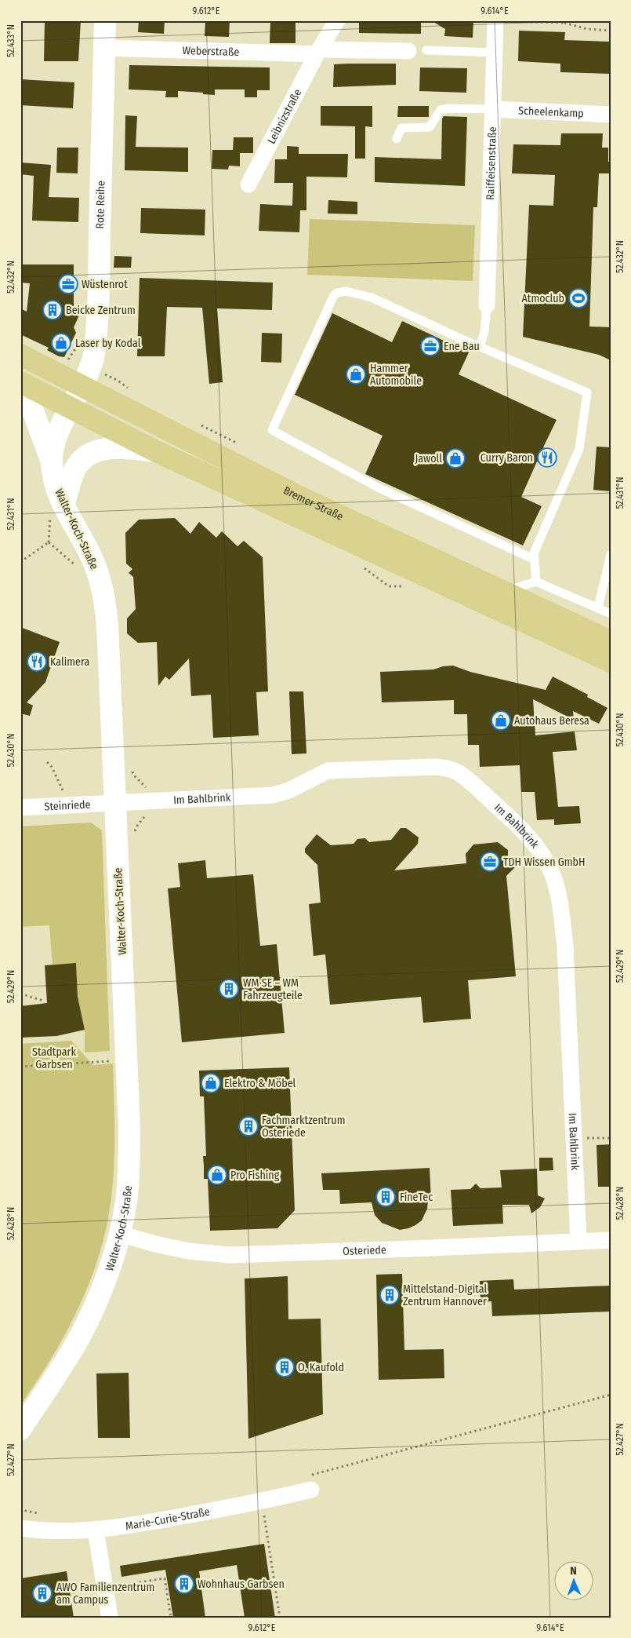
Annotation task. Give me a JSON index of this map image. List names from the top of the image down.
{
  "streets": {
    "main road": ["Bremer Straße"],
    "street": [
      "Weberstraße",
      "Scheelenkamp",
      "Leibnizstraße",
      "Raiffeisenstraße",
      "Rote Reihe",
      "Walter-Koch-Straße",
      "Im Bahlbrink",
      "Steinriede",
      "Osteriede",
      "Marie-Curie-Straße"
    ]
  },
  "crossings": [
    ["Weberstraße", "Leibnizstraße"],
    ["Weberstraße", "Rote Reihe"],
    ["Scheelenkamp", "Raiffeisenstraße"],
    ["Rote Reihe", "Bremer Straße"],
    ["Rote Reihe", "Walter-Koch-Straße"],
    ["Bremer Straße", "Walter-Koch-Straße"],
    ["Walter-Koch-Straße", "Im Bahlbrink"],
    ["Walter-Koch-Straße", "Steinriede"],
    ["Walter-Koch-Straße", "Osteriede"],
    ["Im Bahlbrink", "Steinriede"],
    ["Im Bahlbrink", "Osteriede"]
  ],
  "parks": ["Stadtpark Garbsen"],
  "places": {
    "office": ["Wüstenrot", "Ene Bau", "TDH Wissen GmbH"],
    "sports": ["Atmoclub"],
    "building": [
      "Beicke Zentrum",
      "WM SE – WM Fahrzeugteile",
      "Fachmarktzentrum Osteriede",
      "FineTec",
      "Mittelstand-Digital Zentrum Hannover",
      "O. Kaufold",
      "Wohnhaus Garbsen",
      "AWO Familienzentrum am Campus"
    ],
    "shop": [
      "Laser by Kodal",
      "Hammer Automobile",
      "Jawoll",
      "Autohaus Beresa",
      "Elektro & Möbel",
      "Pro Fishing"
    ],
    "restaurant": ["Curry Baron", "Kalimera"]
  },
  "north": "top",
  "coordinates": [
    "9.612°E",
    "9.614°E",
    "52.433°N",
    "52.432°N",
    "52.431°N",
    "52.430°N",
    "52.429°N",
    "52.428°N",
    "52.427°N"
  ]
}
